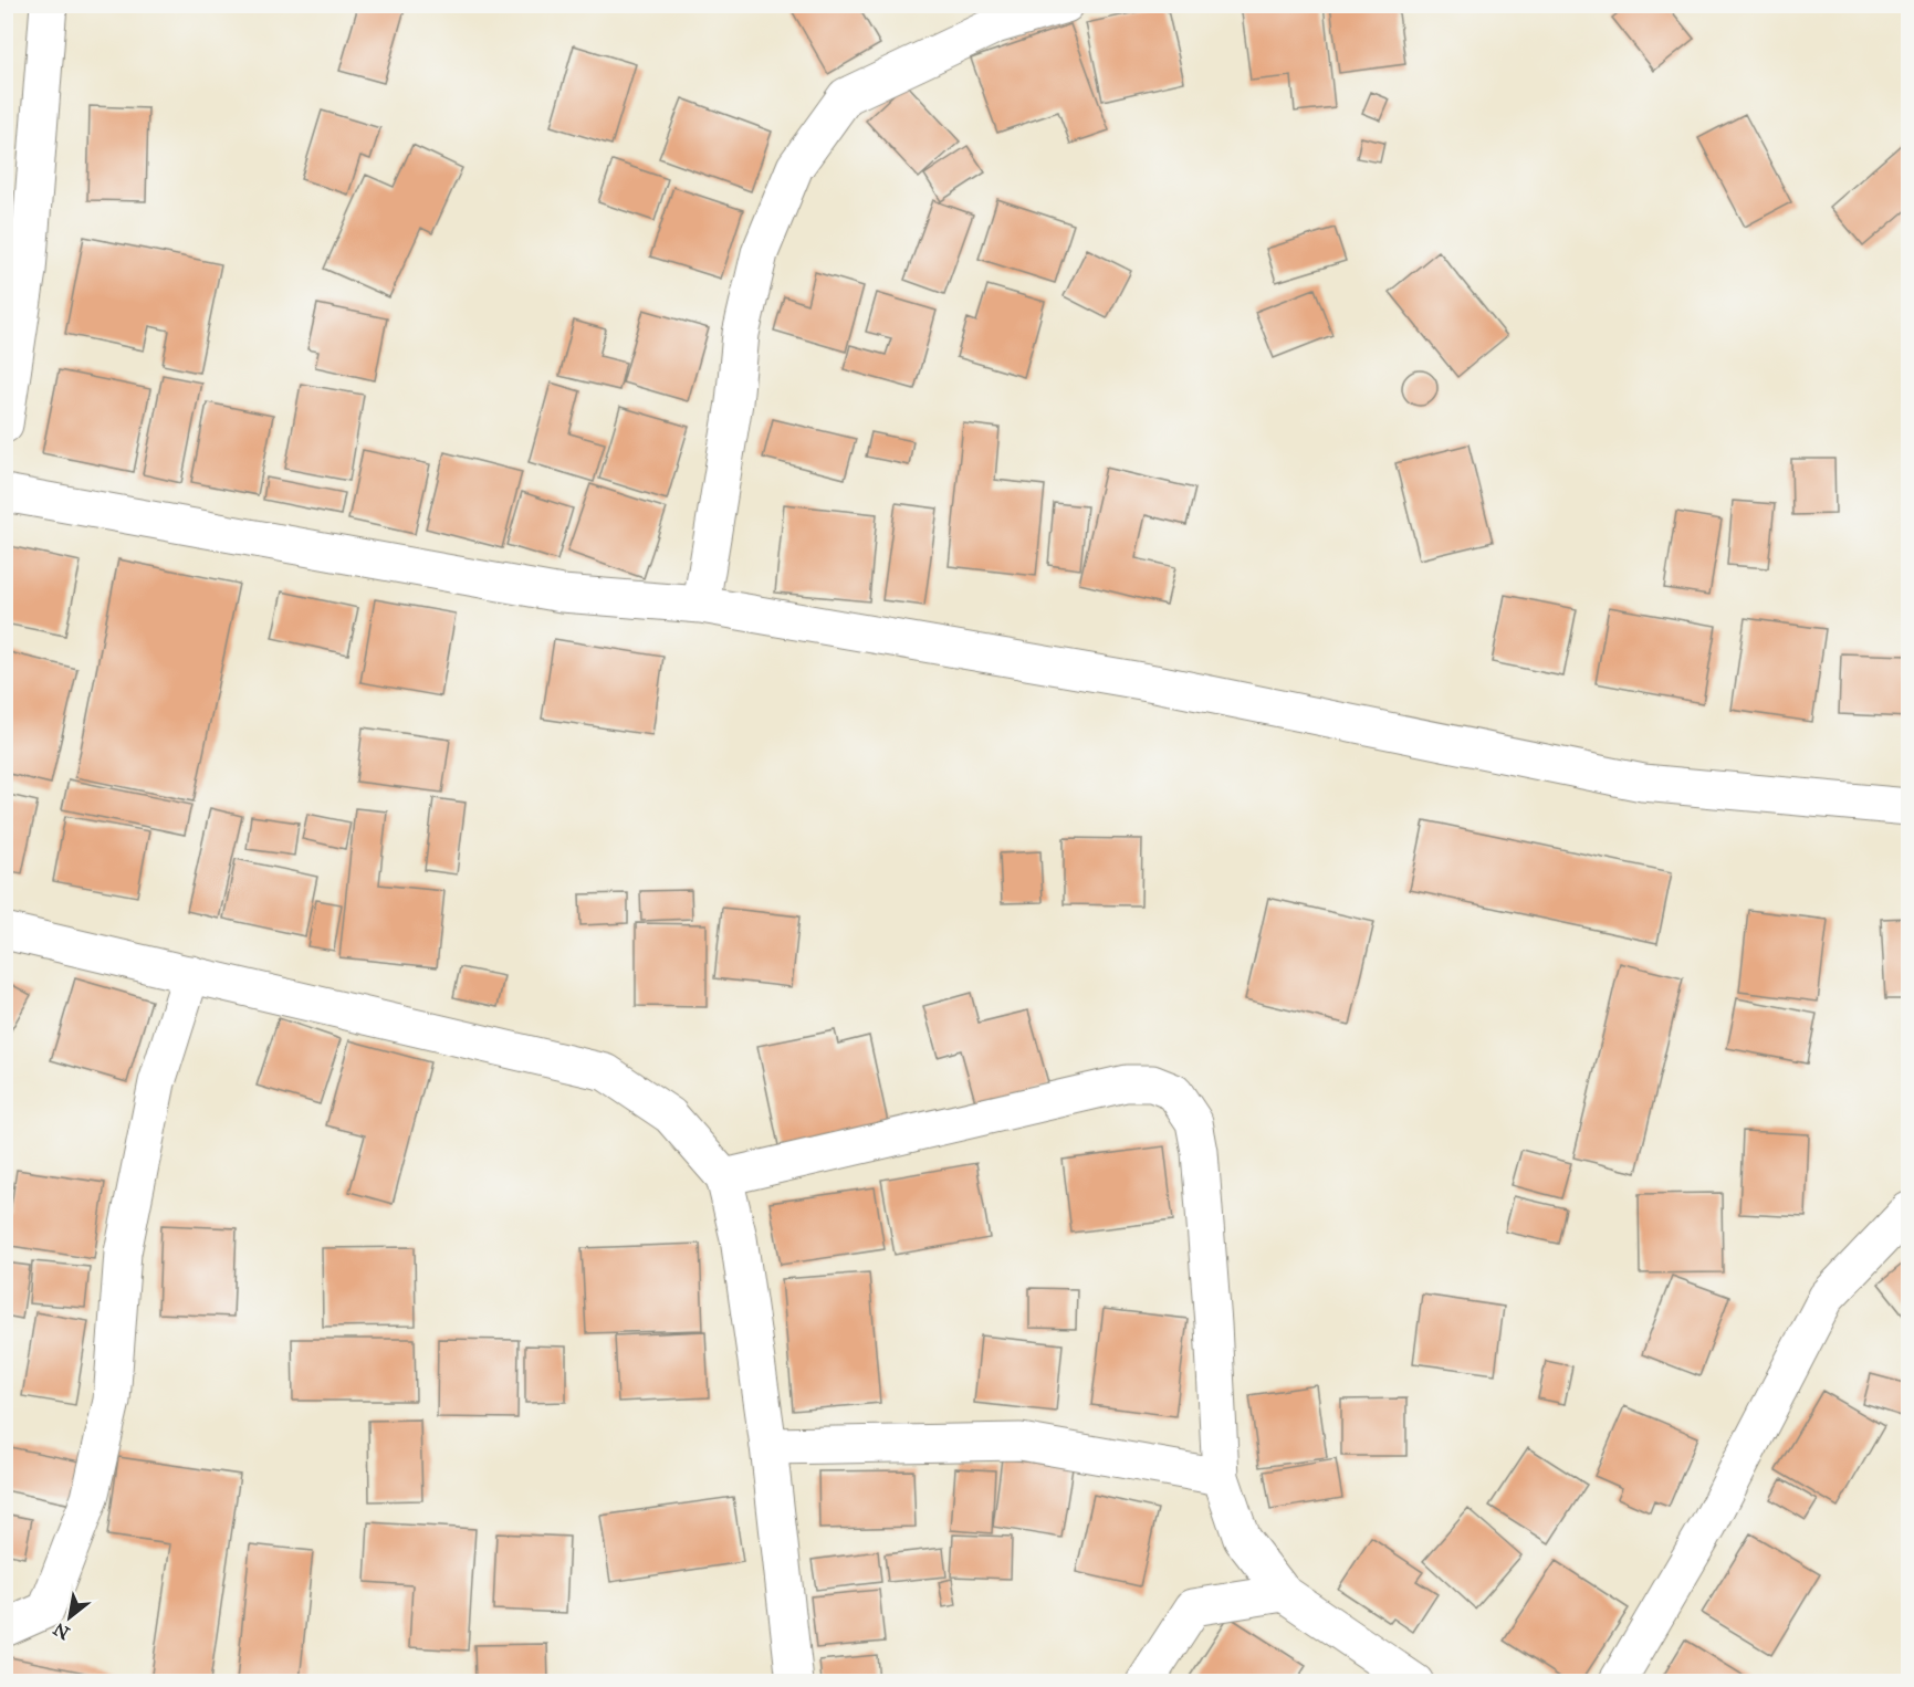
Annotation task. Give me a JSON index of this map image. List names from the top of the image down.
{
  "north": "bottom left"
}
